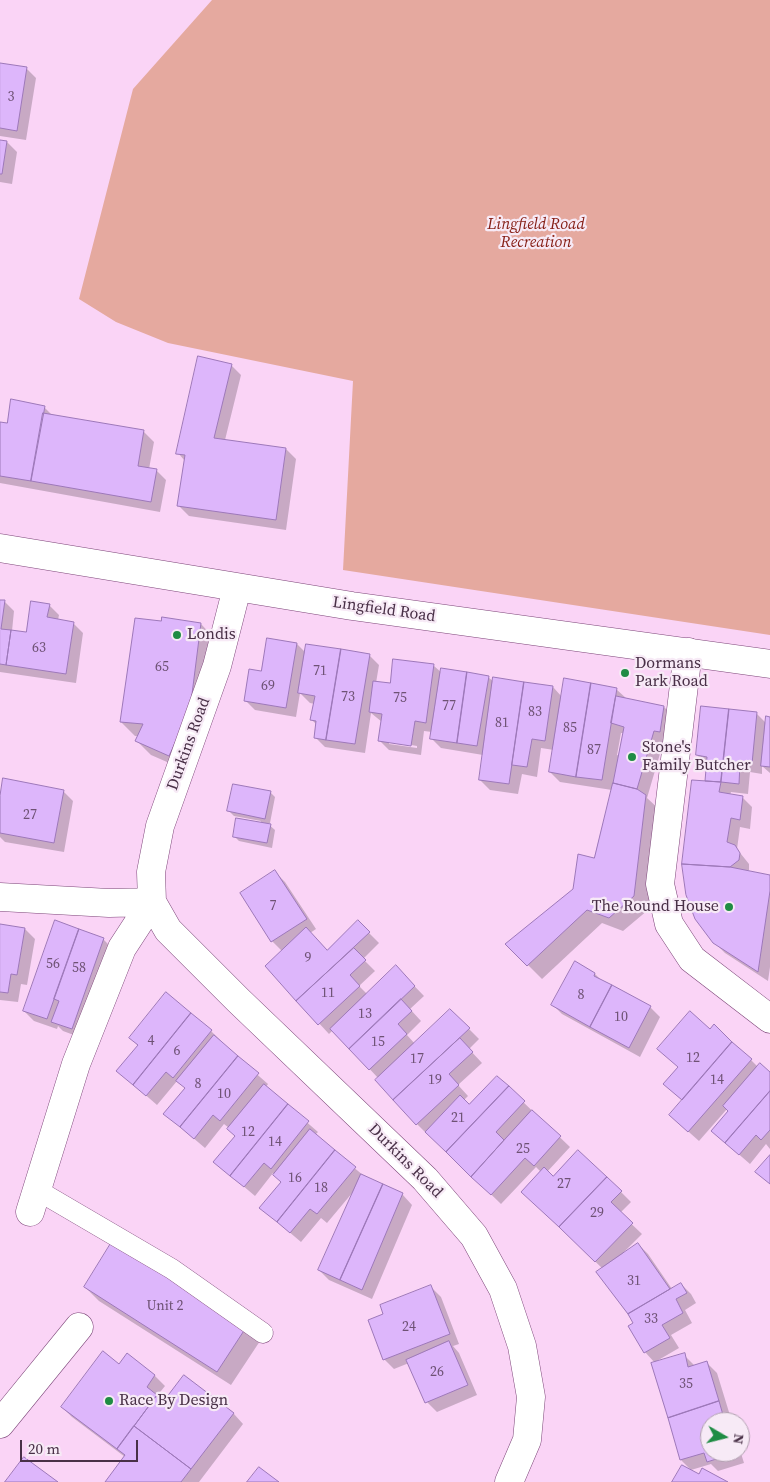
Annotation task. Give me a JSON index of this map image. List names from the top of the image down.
{
  "streets": {
    "street": ["Lingfield Road", "Durkins Road"]
  },
  "crossings": [
    ["Lingfield Road", "Durkins Road"]
  ],
  "parks": ["Lingfield Road Recreation"],
  "places": [
    "Londis",
    "Dormans Park Road",
    "Stone's Family Butcher",
    "The Round House",
    "Race By Design"
  ],
  "house_numbers": [
    "3",
    "63",
    "65",
    "71",
    "69",
    "73",
    "75",
    "77",
    "83",
    "81",
    "85",
    "87",
    "27",
    "7",
    "9",
    "56",
    "58",
    "11",
    "8",
    "13",
    "10",
    "4",
    "15",
    "6",
    "12",
    "17",
    "19",
    "14",
    "8",
    "10",
    "21",
    "12",
    "14",
    "25",
    "16",
    "27",
    "18",
    "29",
    "31",
    "Unit 2",
    "33",
    "24",
    "26",
    "35"
  ],
  "scale_bar": "20 m",
  "north": "right"
}
